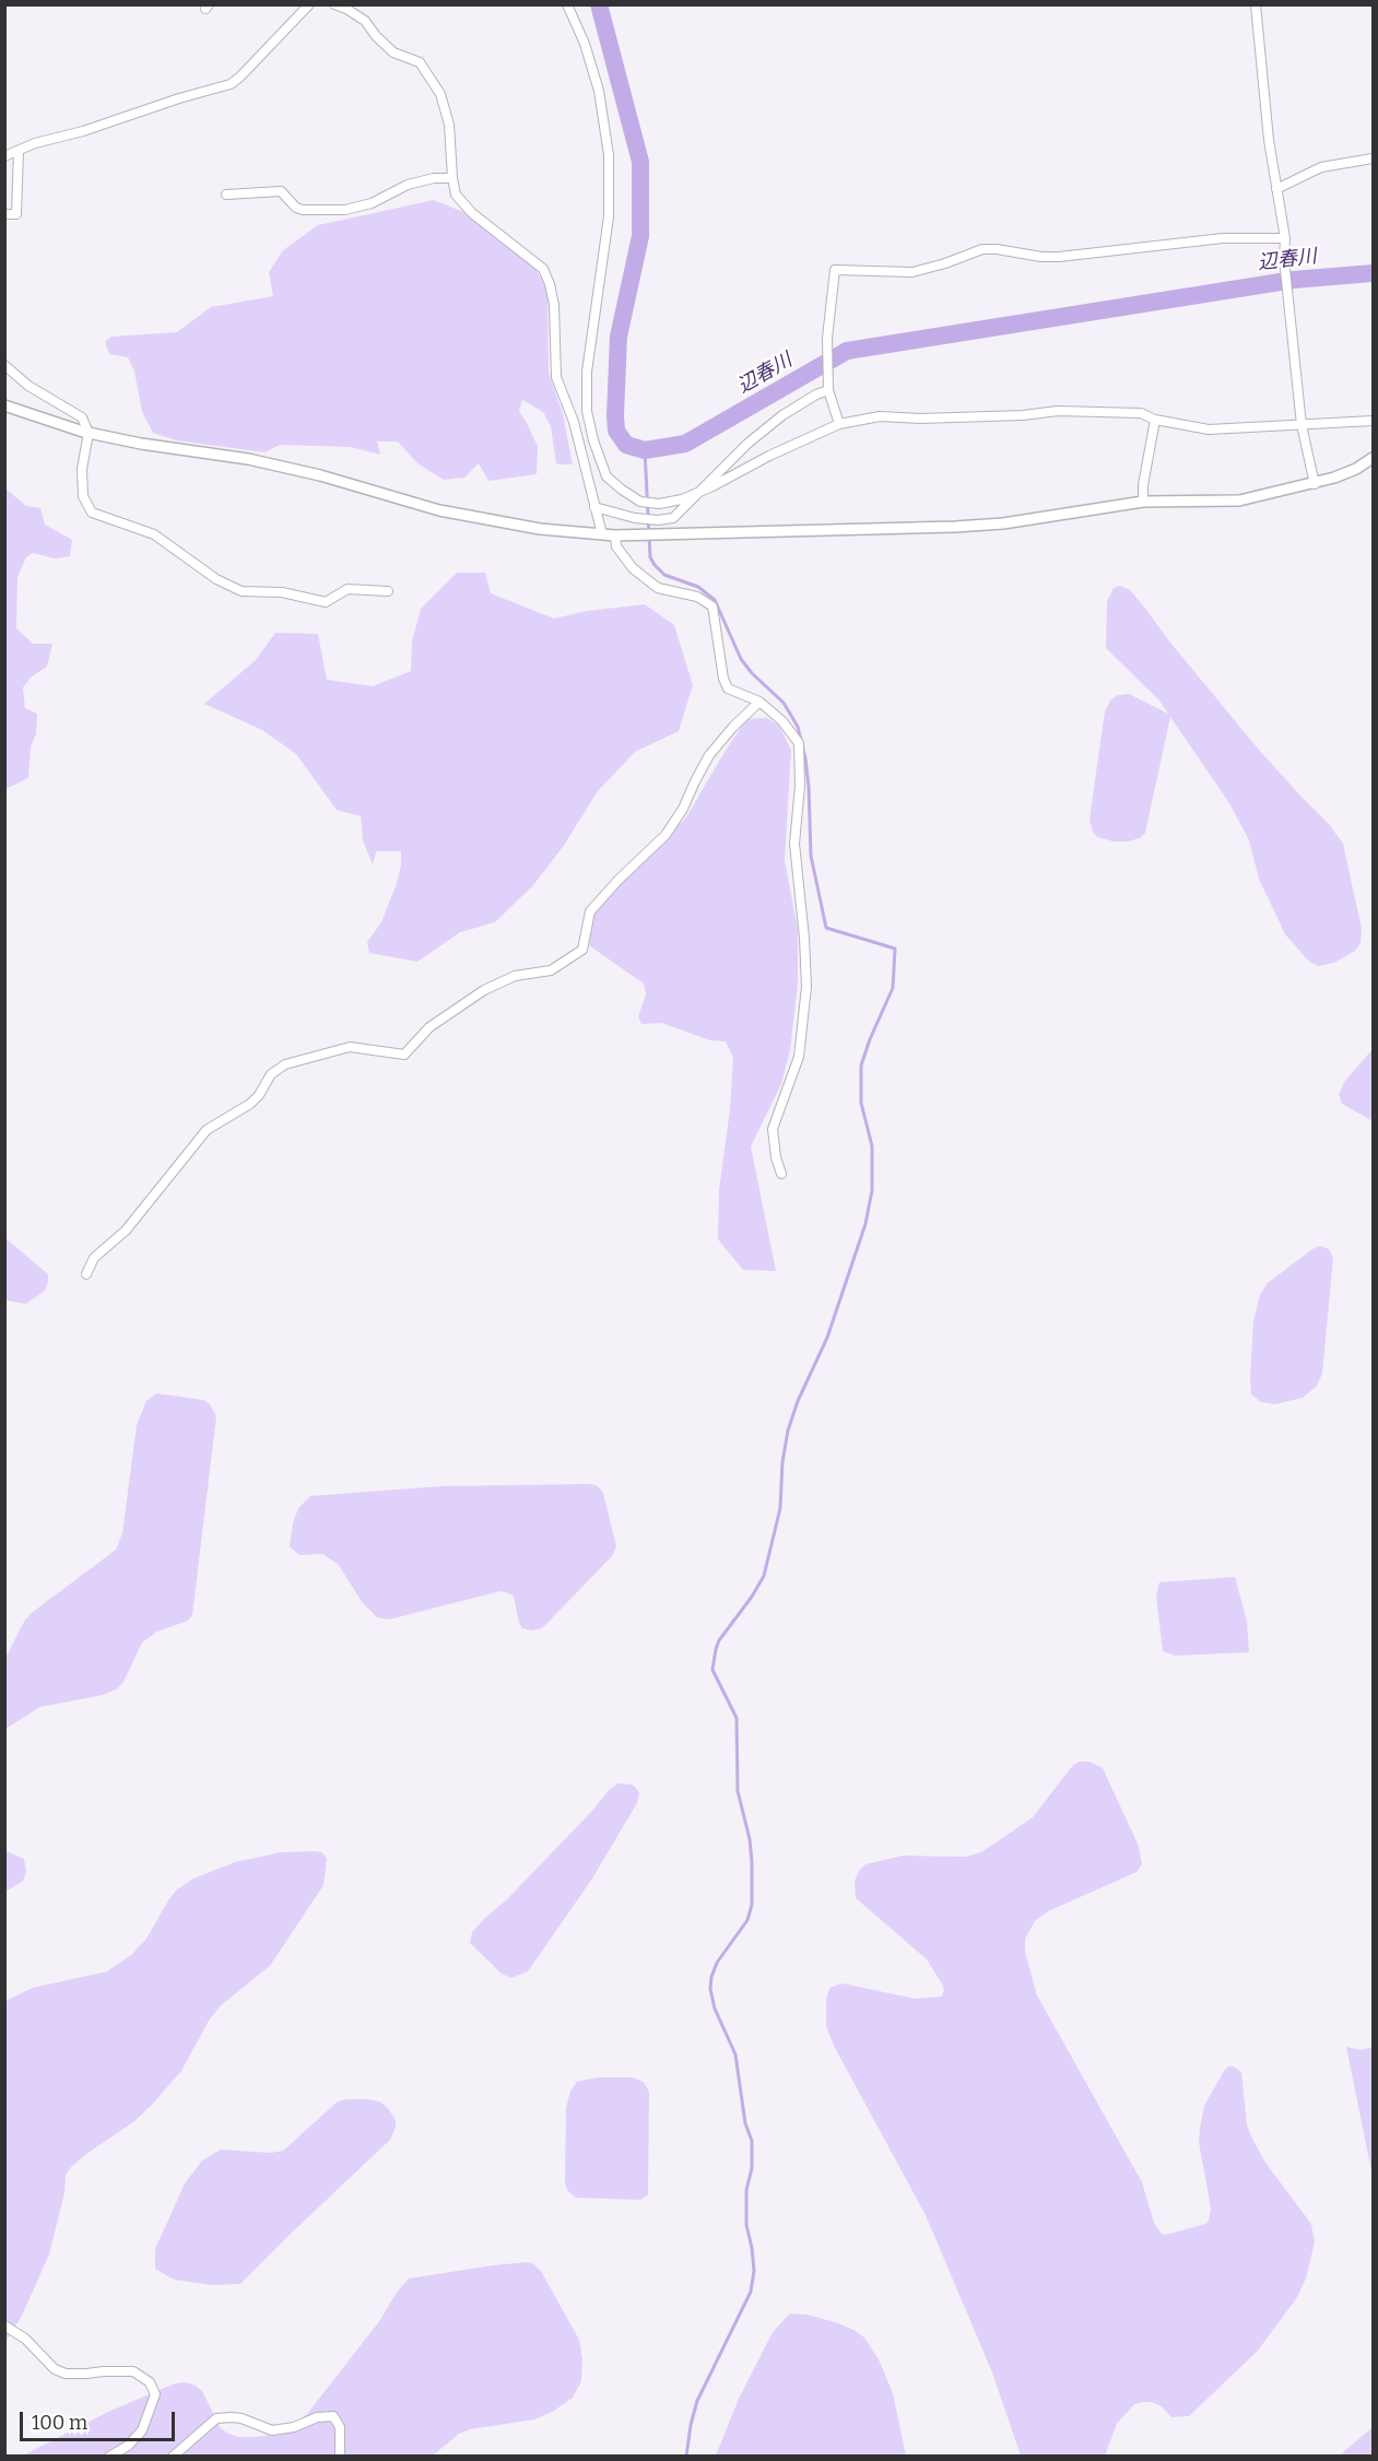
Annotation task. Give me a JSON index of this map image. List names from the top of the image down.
{
  "water": ["辺春川"],
  "scale_bar": "100 m"
}
